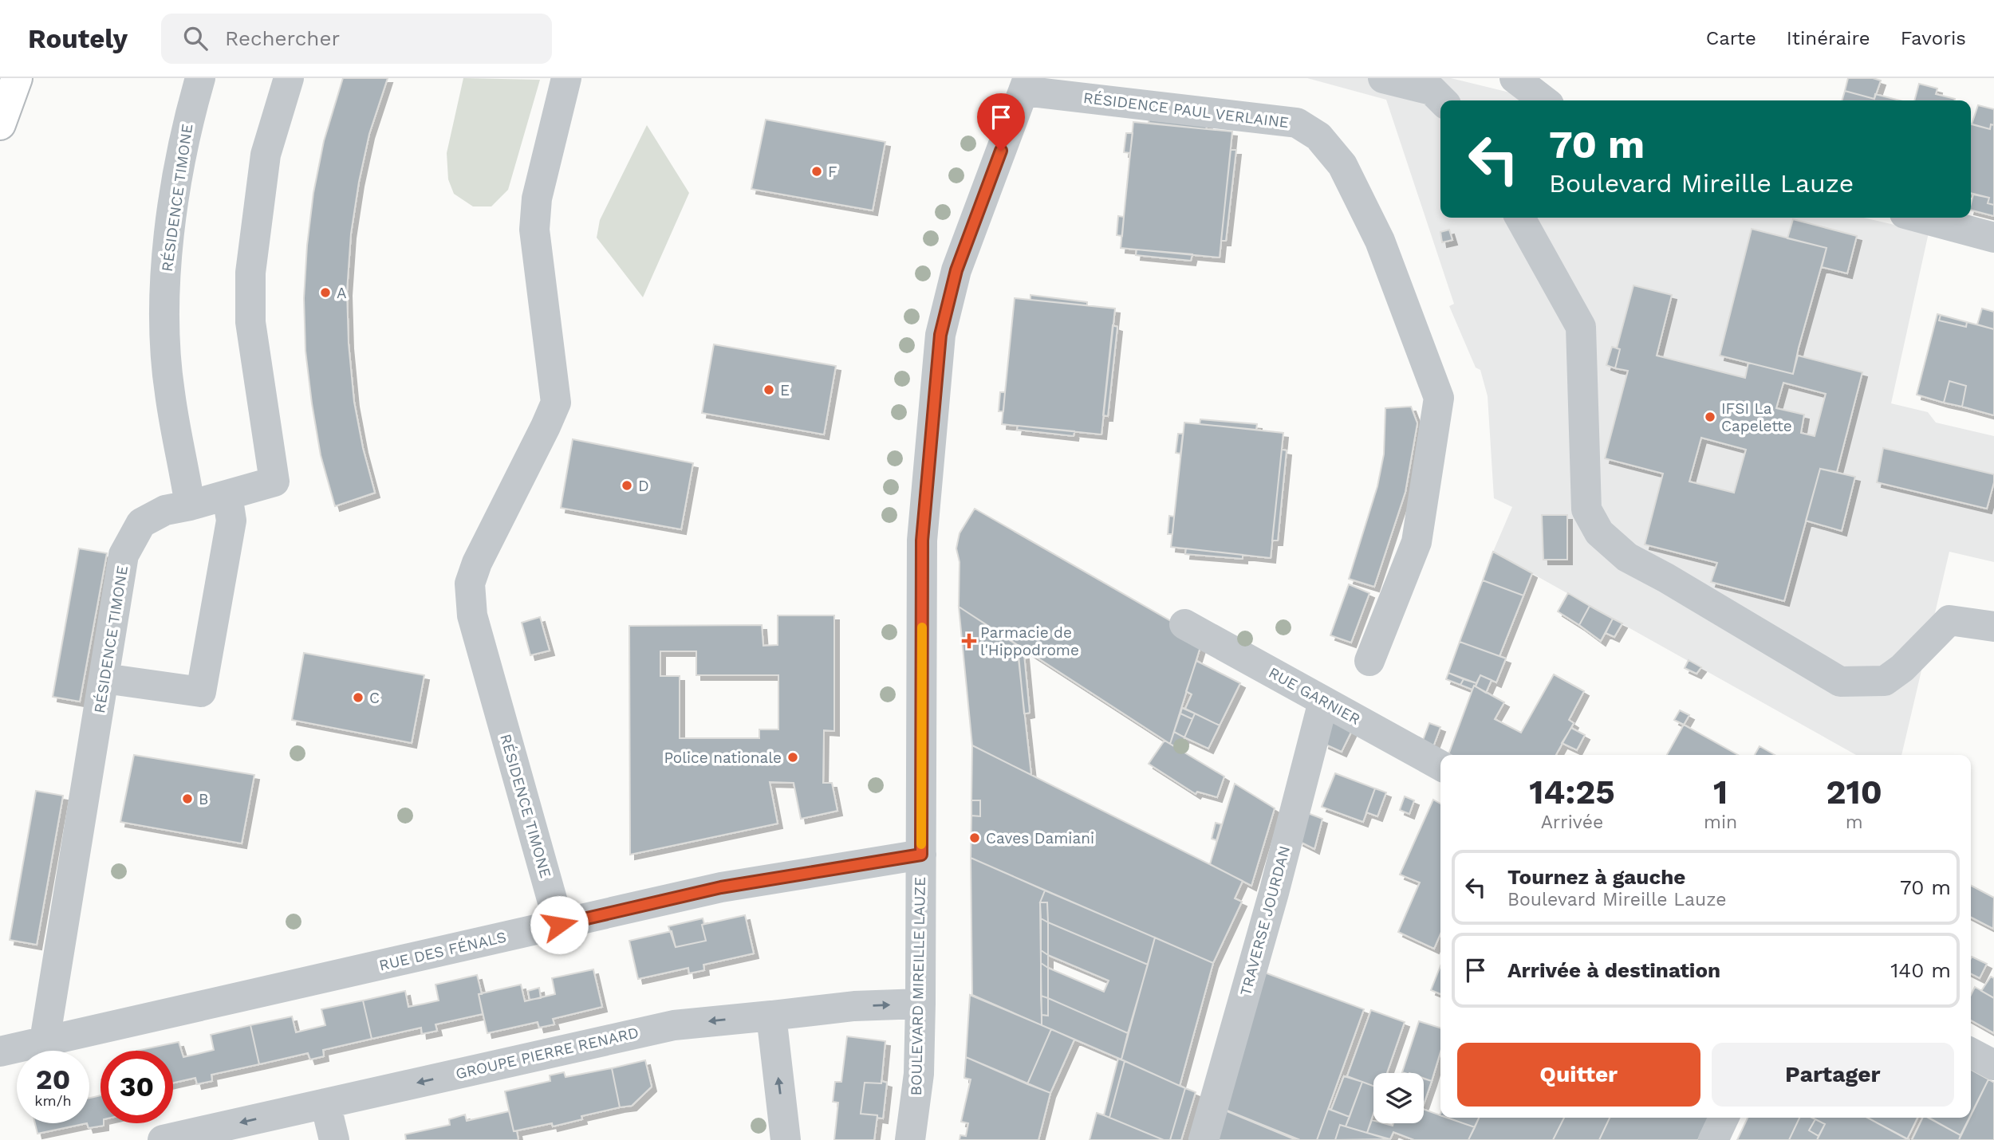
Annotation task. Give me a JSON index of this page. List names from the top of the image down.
{
  "streets": {
    "street": [
      "RÉSIDENCE PAUL VERLAINE",
      "RÉSIDENCE TIMONE",
      "RUE GARNIER",
      "TRAVERSE JOURDAN",
      "RUE DES FÉNALS",
      "BOULEVARD MIREILLE LAUZE",
      "GROUPE PIERRE RENARD"
    ]
  },
  "crossings": [
    ["RÉSIDENCE PAUL VERLAINE", "BOULEVARD MIREILLE LAUZE"],
    ["RÉSIDENCE TIMONE", "RUE DES FÉNALS"],
    ["RUE GARNIER", "TRAVERSE JOURDAN"],
    ["RUE DES FÉNALS", "BOULEVARD MIREILLE LAUZE"],
    ["BOULEVARD MIREILLE LAUZE", "GROUPE PIERRE RENARD"]
  ],
  "places": {
    "other": [
      "F",
      "A",
      "E",
      "IFSI La Capelette",
      "D",
      "C",
      "Police nationale",
      "B",
      "Caves Damiani"
    ],
    "health": ["Parmacie de l'Hippodrome"]
  },
  "page": {
    "header": "Routely",
    "search": "Rechercher",
    "nav": ["Carte", "Itinéraire", "Favoris"],
    "turn": ["70 m", "Boulevard Mireille Lauze"],
    "eta": [
      "14:25",
      "Arrivée",
      "1",
      "min",
      "210",
      "m"
    ],
    "list": [
      {
        "name": "Tournez à gauche",
        "note": "Boulevard Mireille Lauze",
        "value": "70 m"
      },
      {
        "name": "Arrivée à destination",
        "value": "140 m"
      }
    ],
    "buttons": ["Quitter", "Partager"],
    "speed": "20 km/h",
    "limit": "30"
  }
}
